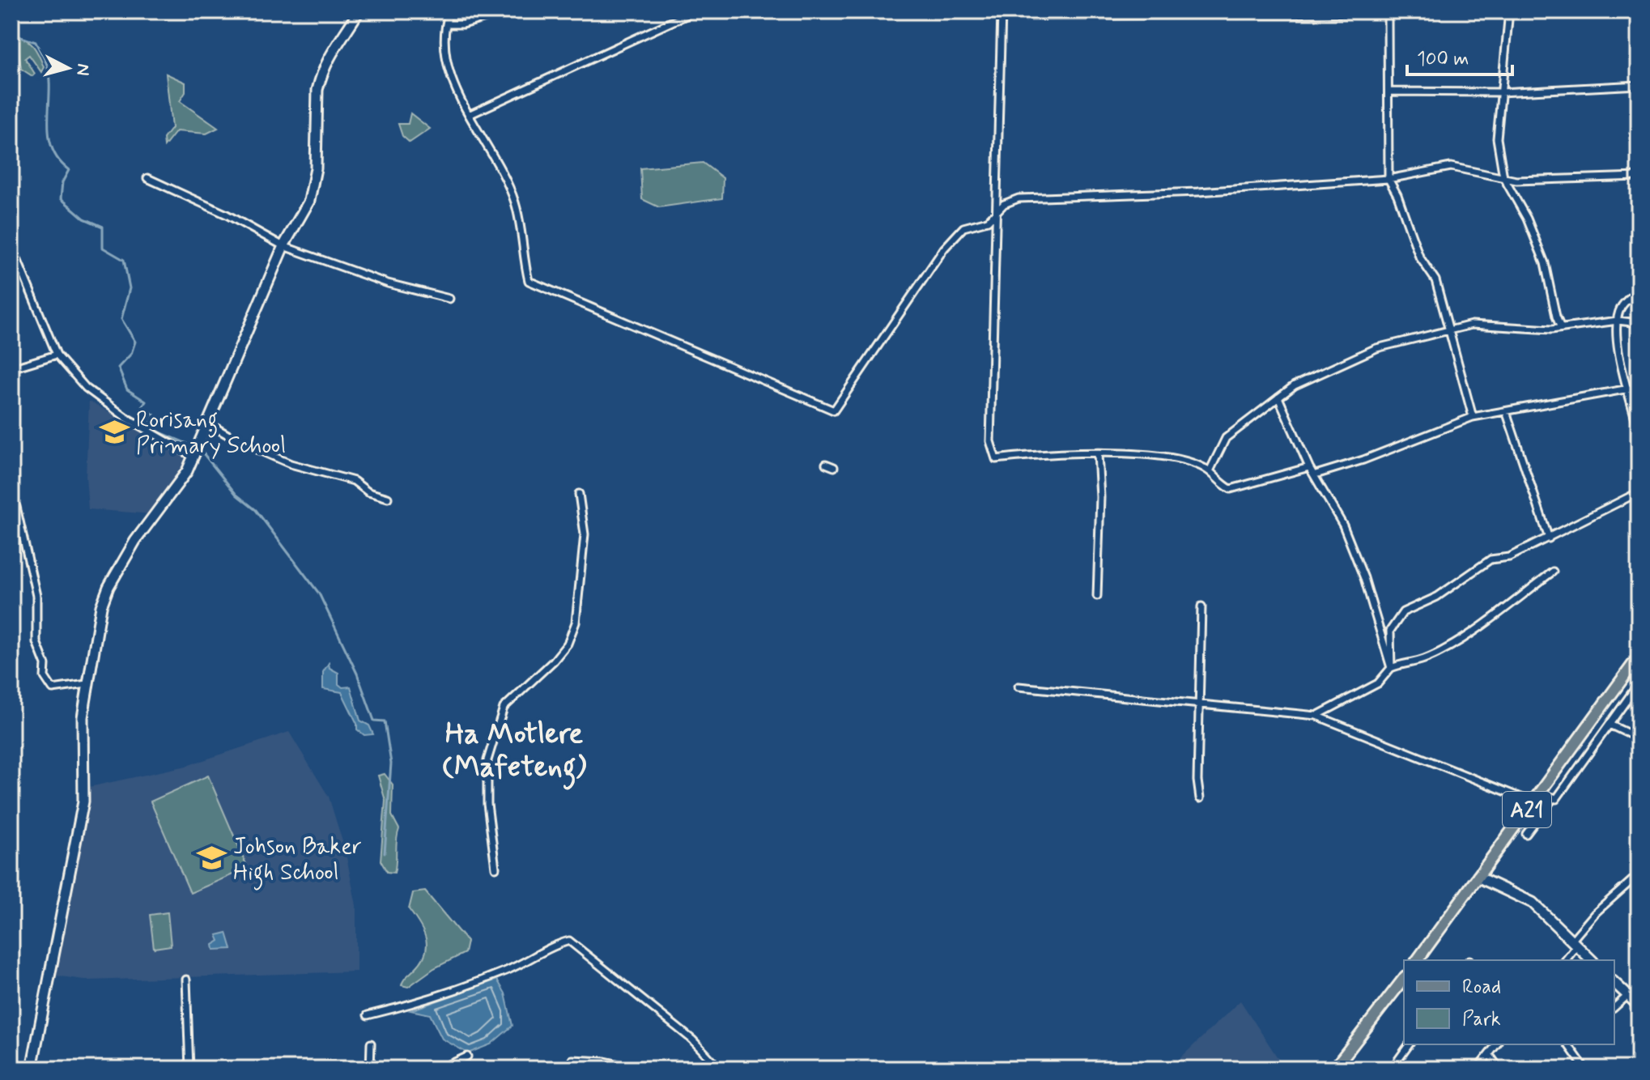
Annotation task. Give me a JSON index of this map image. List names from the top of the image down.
{
  "streets": {
    "main road": ["A21"]
  },
  "districts": ["Ha Motlere (Mafeteng)"],
  "places": {
    "school or university": ["Rorisang Primary School", "Johson Baker High School"]
  },
  "legend": ["Road", "Park"],
  "scale_bar": "100 m",
  "north": "right"
}
